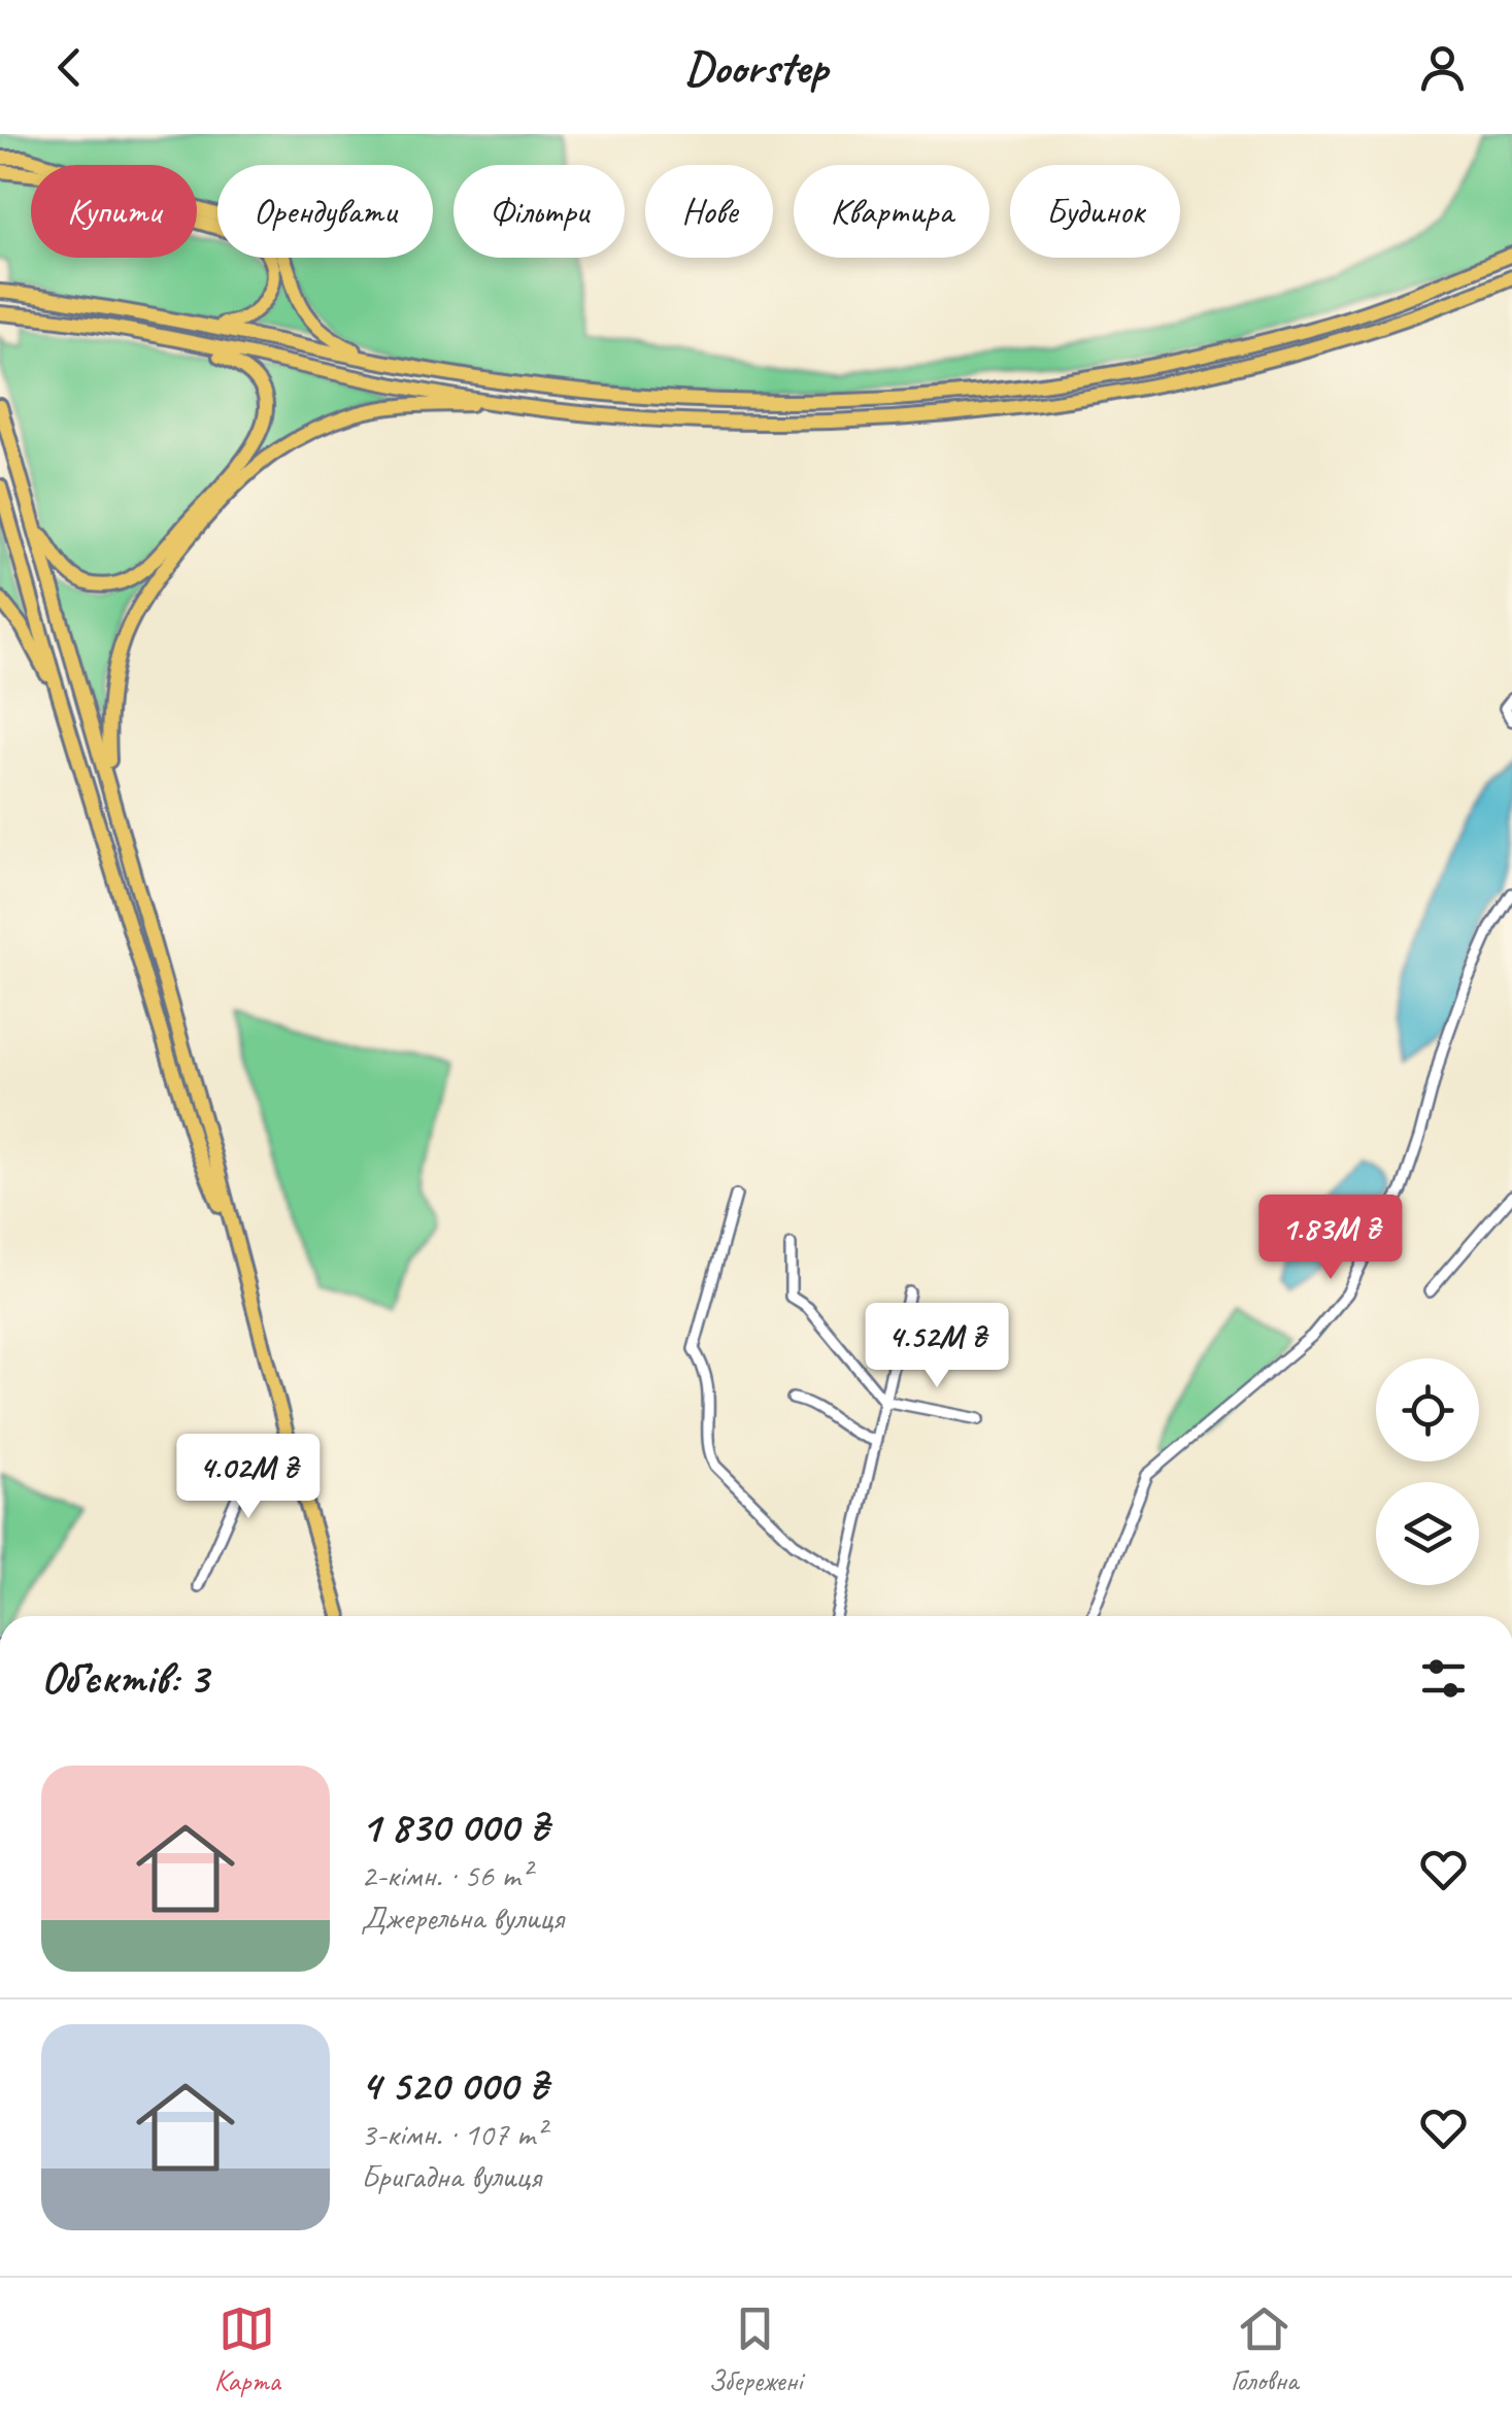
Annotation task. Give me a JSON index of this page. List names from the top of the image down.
{
  "page": {
    "header": "Doorstep",
    "chip": [
      "Купити",
      "Орендувати",
      "Фільтри",
      "Нове",
      "Квартира",
      "Будинок"
    ],
    "price": ["1.83M ₴", "4.52M ₴", "4.02M ₴"],
    "heading": "Об’єктів: 3",
    "list": [
      {
        "name": "1 830 000 ₴",
        "note": "2-кімн. · 56 m² · Джерельна вулиця"
      },
      {
        "name": "4 520 000 ₴",
        "note": "3-кімн. · 107 m² · Бригадна вулиця"
      }
    ],
    "tabs": ["Карта", "Збережені", "Головна"]
  }
}
